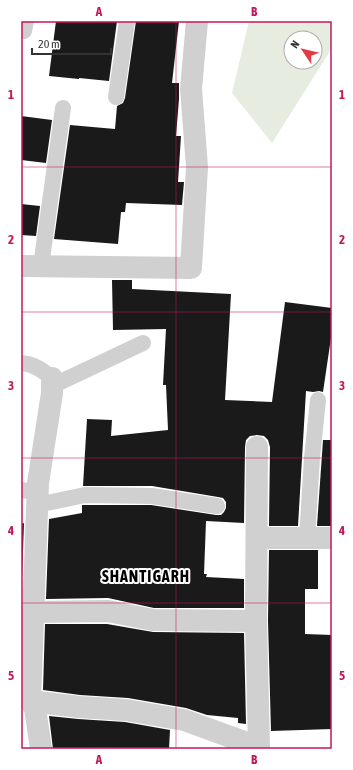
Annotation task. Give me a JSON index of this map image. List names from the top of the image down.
{
  "districts": ["SHANTIGARH"],
  "scale_bar": "20 m",
  "north": "top left",
  "grid": {
    "columns": ["A", "B"],
    "rows": [
      "1",
      "2",
      "3",
      "4",
      "5"
    ]
  }
}
